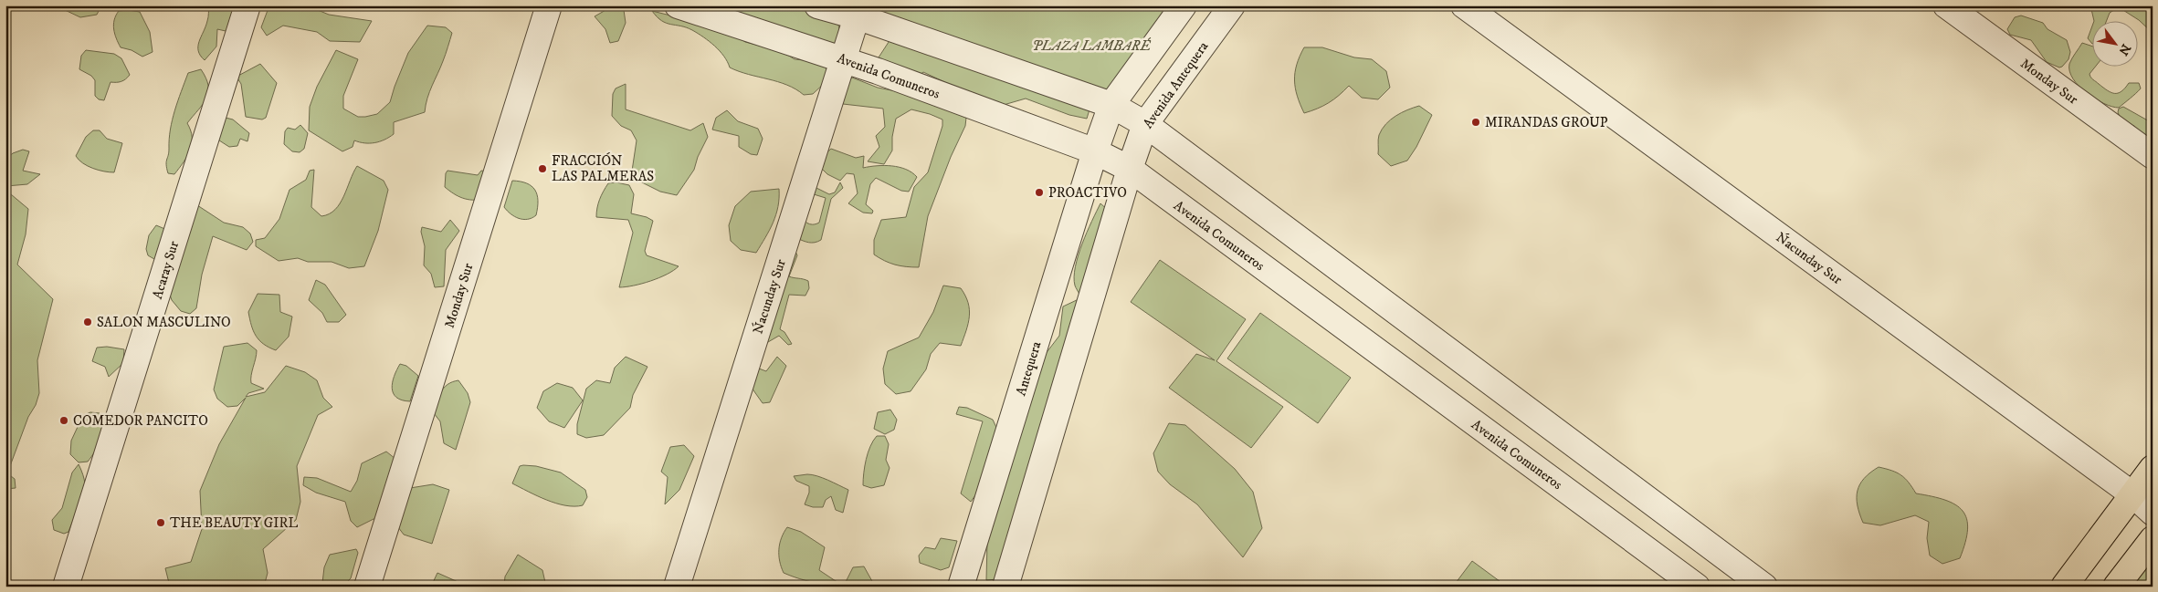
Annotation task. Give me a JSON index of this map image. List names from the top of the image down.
{
  "streets": {
    "street": [
      "Avenida Comuneros",
      "Monday Sur",
      "Avenida Antequera",
      "Ńacunday Sur",
      "Acaray Sur",
      "Antequera"
    ]
  },
  "crossings": [
    ["Avenida Comuneros", "Avenida Antequera"],
    ["Avenida Comuneros", "Ńacunday Sur"],
    ["Avenida Comuneros", "Antequera"]
  ],
  "parks": ["PLAZA LAMBARÉ"],
  "places": [
    "MIRANDAS GROUP",
    "FRACCIÓN LAS PALMERAS",
    "PROACTIVO",
    "SALON MASCULINO",
    "COMEDOR PANCITO",
    "THE BEAUTY GIRL"
  ],
  "north": "bottom right"
}
